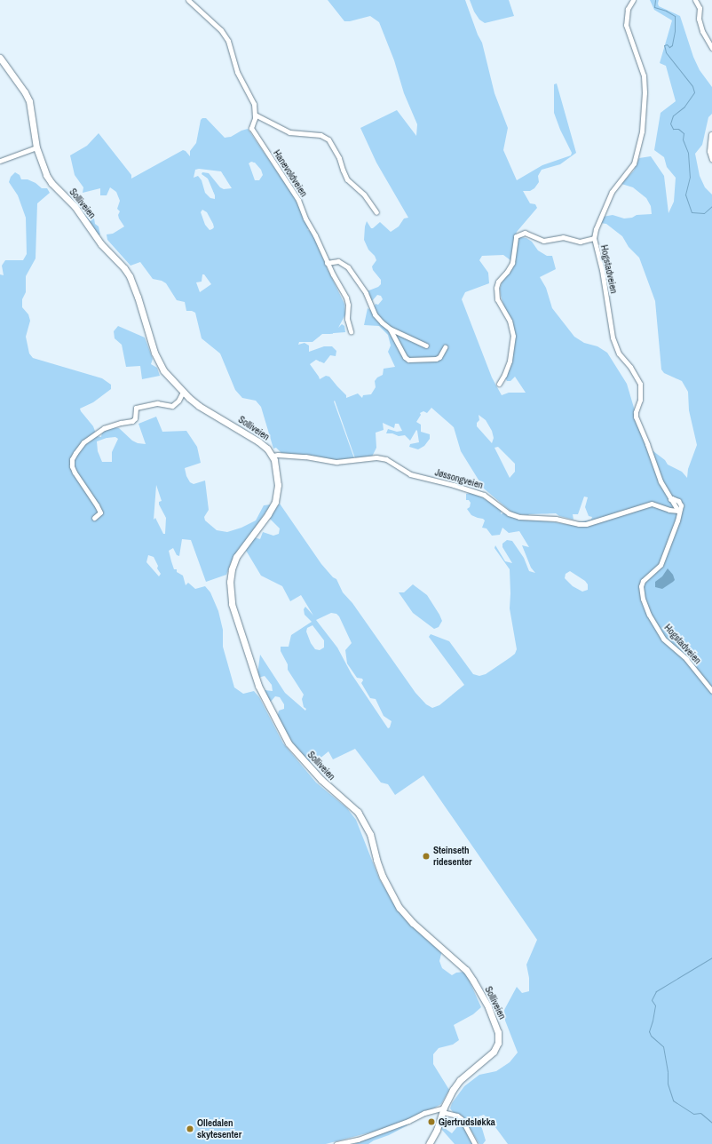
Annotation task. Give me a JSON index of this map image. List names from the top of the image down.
{
  "streets": {
    "street": [
      "Hanevoldveien",
      "Solliveien",
      "Hogstadveien",
      "Jøssongveien"
    ]
  },
  "crossings": [
    ["Solliveien", "Jøssongveien"],
    ["Hogstadveien", "Jøssongveien"]
  ],
  "places": ["Steinseth ridesenter", "Gjertrudsløkka", "Olledalen skytesenter"]
}
